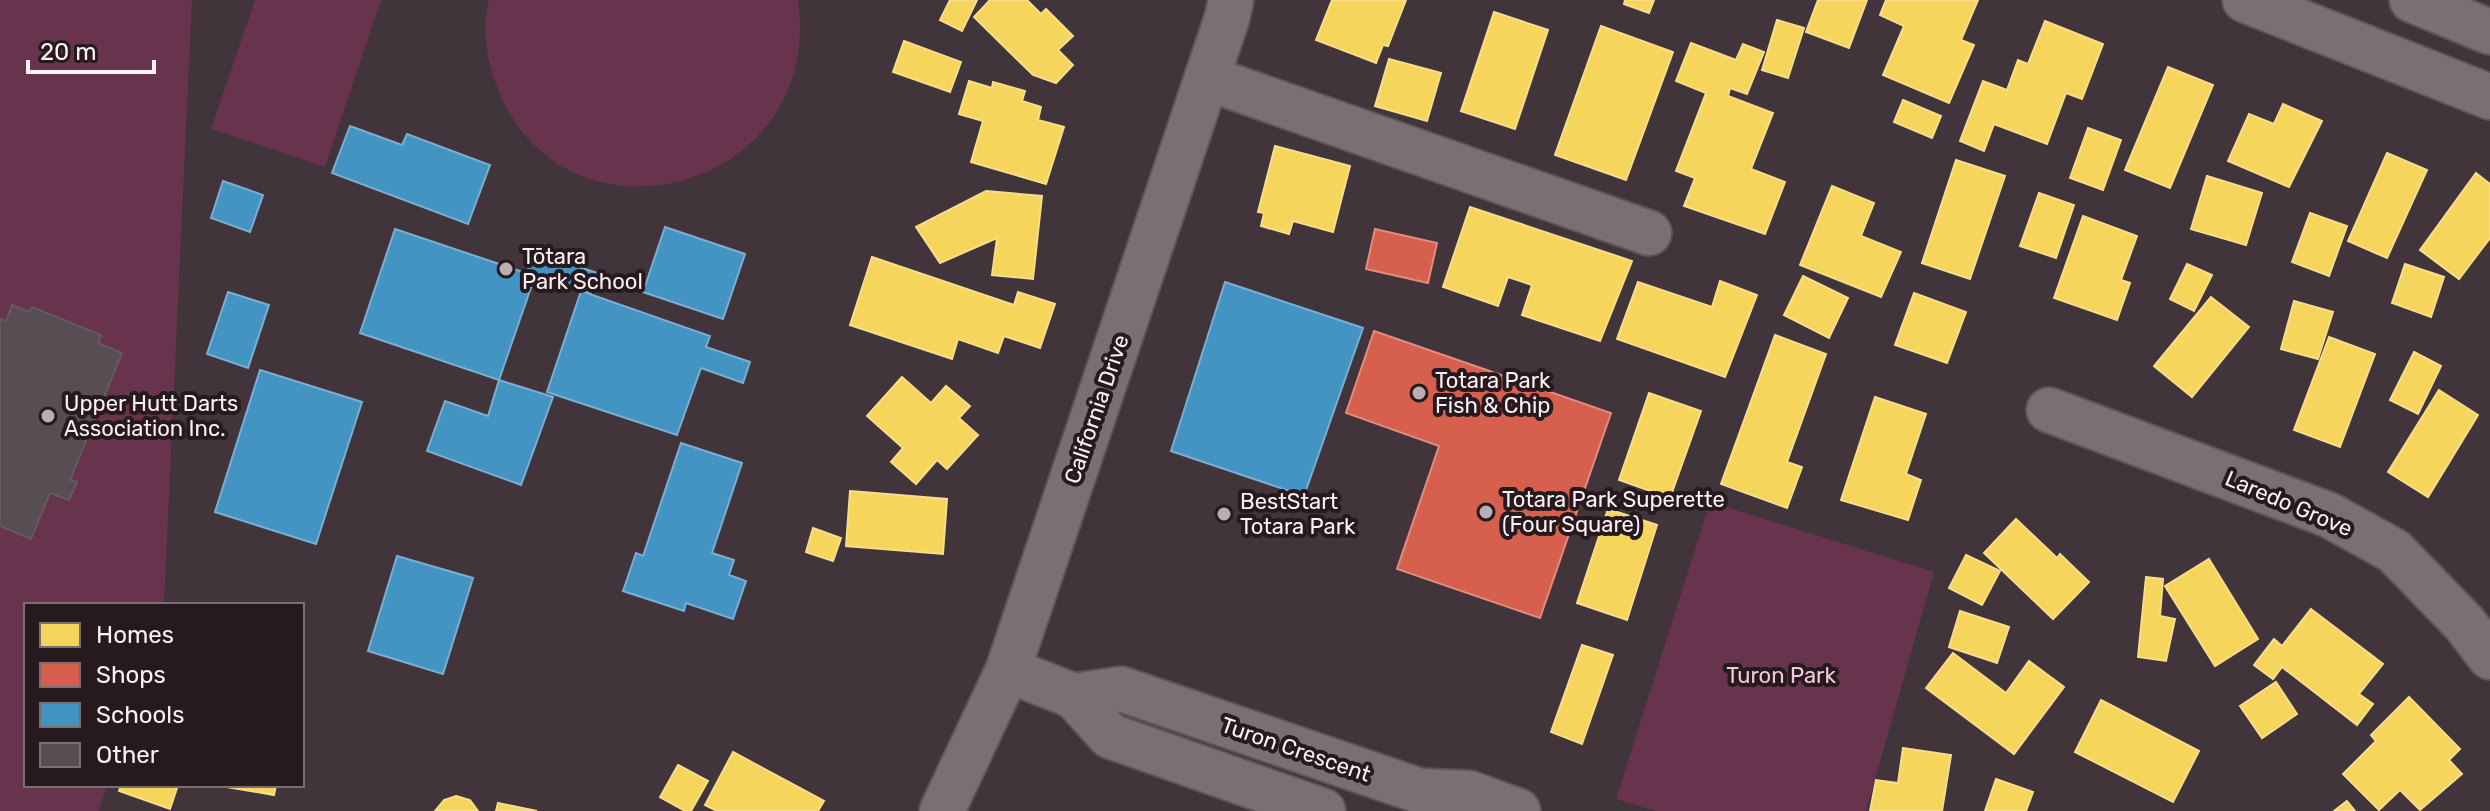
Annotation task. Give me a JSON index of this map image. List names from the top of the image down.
{
  "streets": {
    "street": ["California Drive", "Laredo Grove", "Turon Crescent"]
  },
  "crossings": [
    ["California Drive", "Turon Crescent"]
  ],
  "parks": ["Turon Park"],
  "places": [
    "Tōtara Park School",
    "Totara Park Fish & Chip",
    "Upper Hutt Darts Association Inc.",
    "Totara Park Superette (Four Square)",
    "BestStart Totara Park"
  ],
  "legend": [
    "Homes",
    "Shops",
    "Schools",
    "Other"
  ],
  "scale_bar": "20 m"
}
